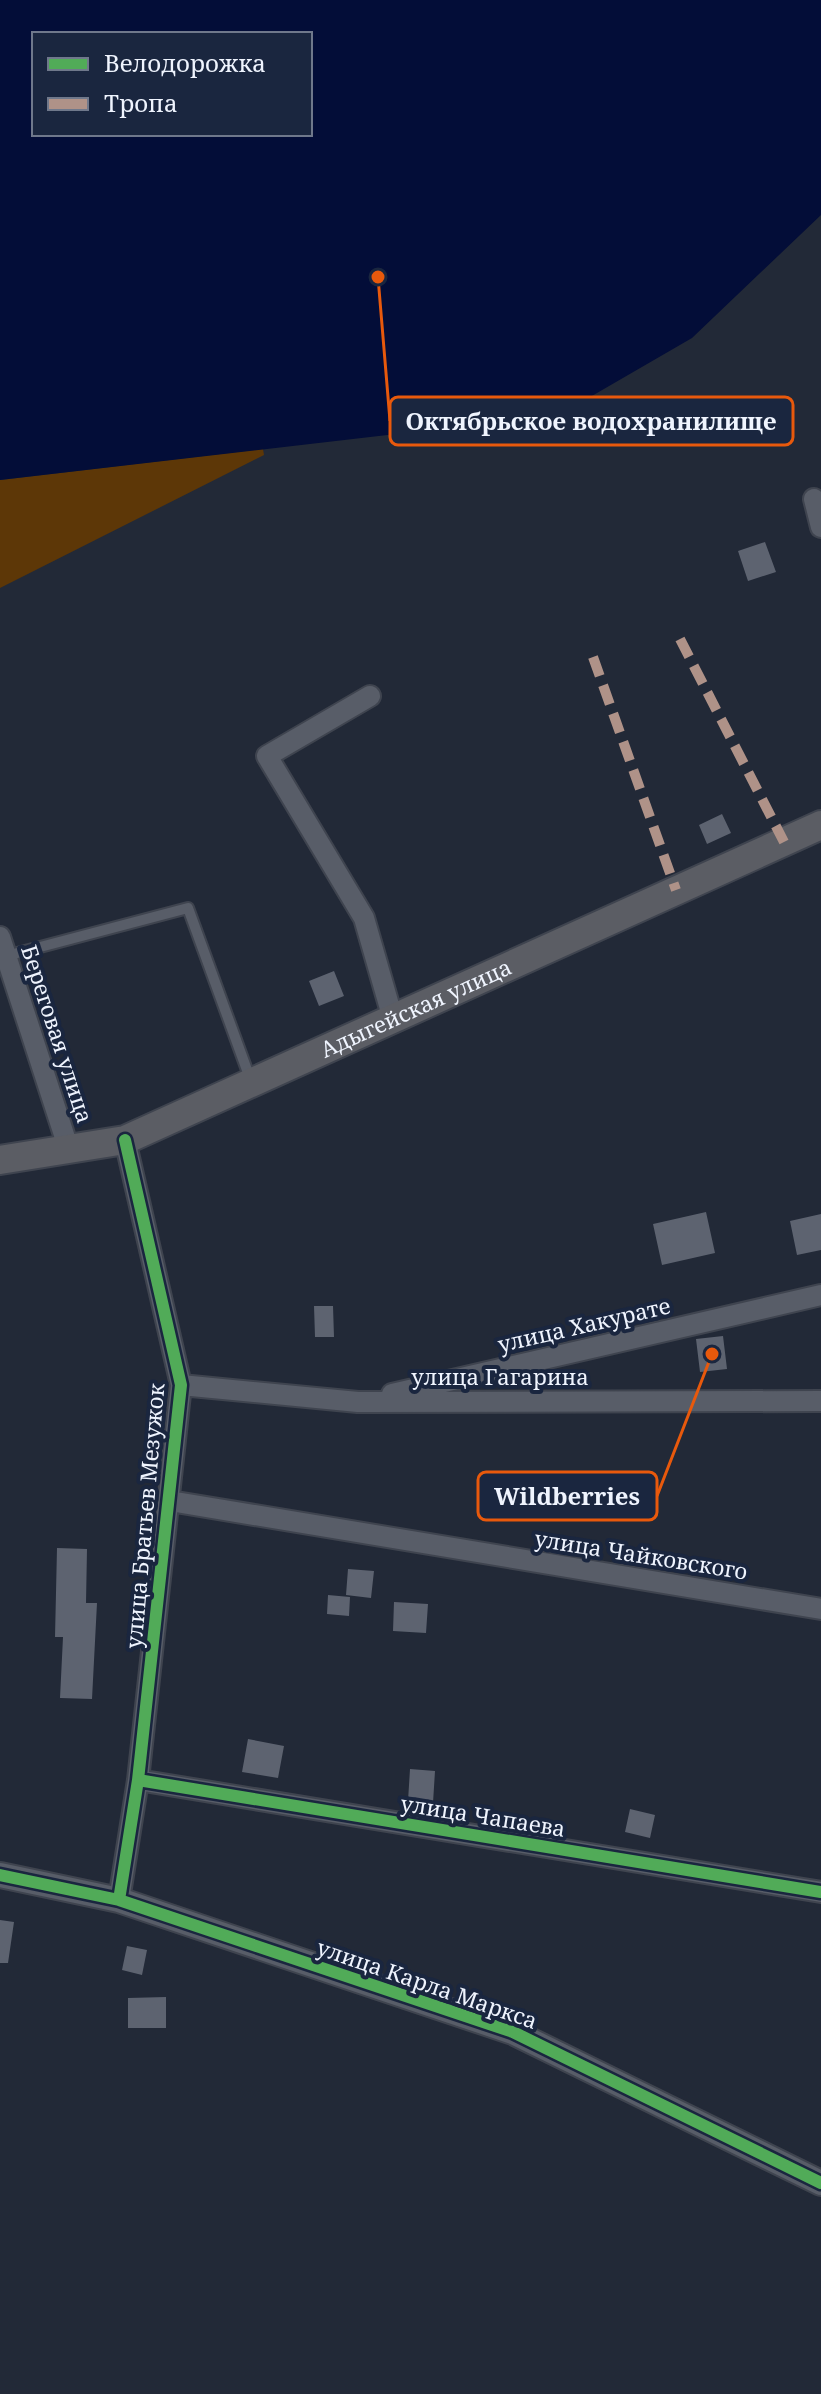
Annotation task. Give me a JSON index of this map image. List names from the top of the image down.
{
  "streets": {
    "main road": ["Адыгейская улица"],
    "street": [
      "Береговая улица",
      "улица Хакурате",
      "улица Гагарина",
      "улица Братьев Мезужок",
      "улица Чайковского",
      "улица Чапаева",
      "улица Карла Маркса"
    ]
  },
  "crossings": [
    ["Адыгейская улица", "Береговая улица"],
    ["Адыгейская улица", "улица Братьев Мезужок"],
    ["улица Хакурате", "улица Гагарина"],
    ["улица Гагарина", "улица Братьев Мезужок"],
    ["улица Братьев Мезужок", "улица Чайковского"],
    ["улица Братьев Мезужок", "улица Чапаева"],
    ["улица Братьев Мезужок", "улица Карла Маркса"]
  ],
  "places": ["Октябрьское водохранилище", "Wildberries"],
  "legend": ["Велодорожка", "Тропа"]
}
